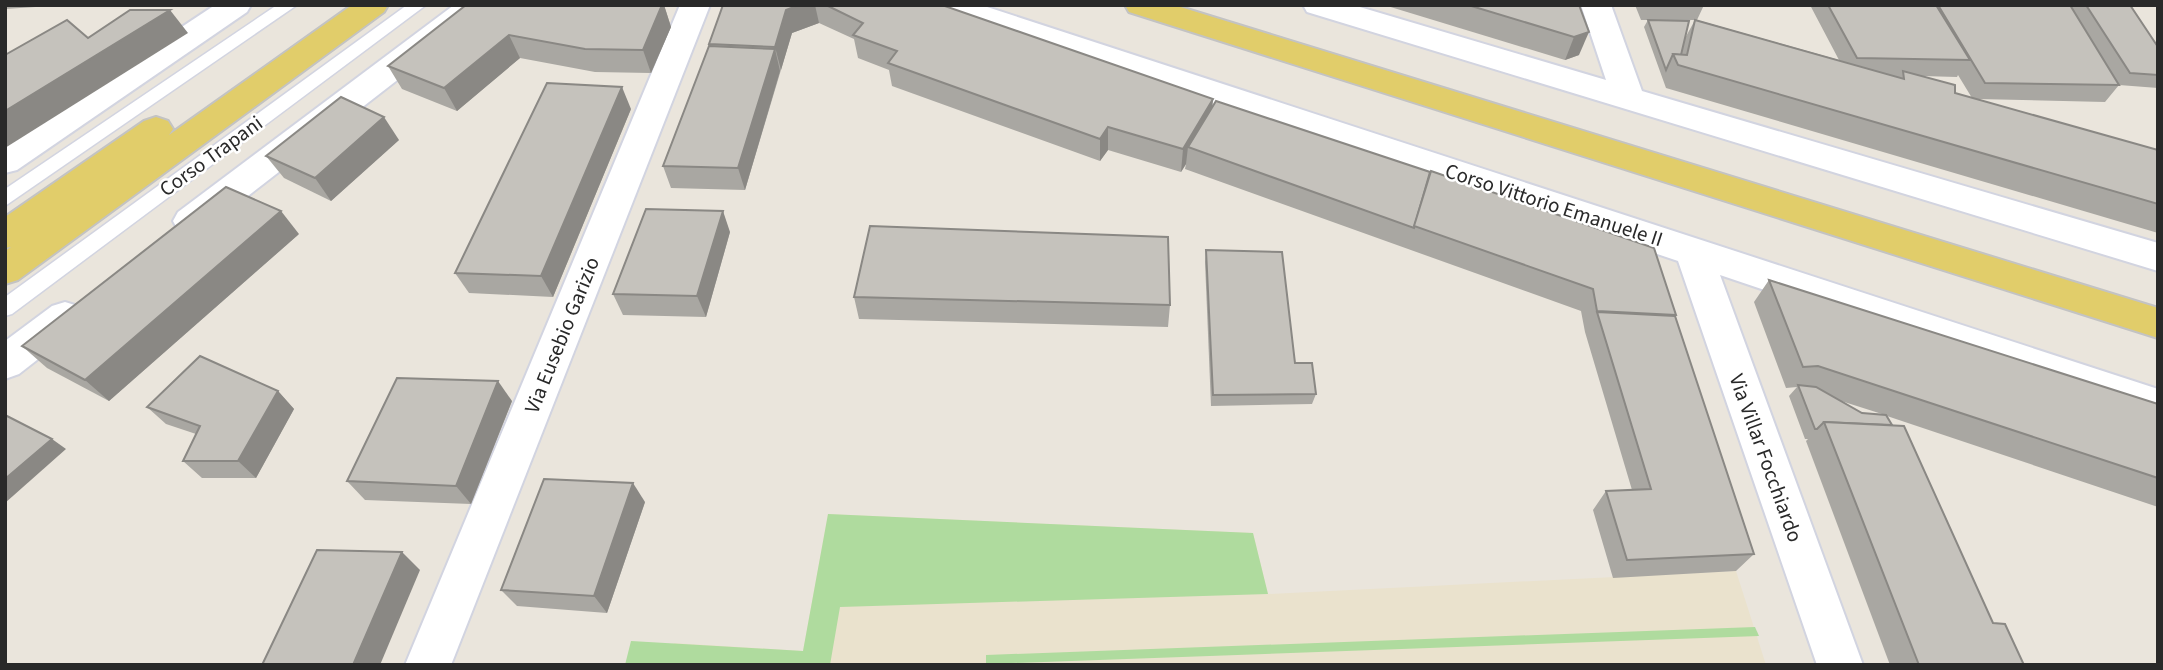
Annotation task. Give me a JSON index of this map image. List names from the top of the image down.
{
  "streets": {
    "main road": ["Corso Trapani"],
    "street": ["Corso Vittorio Emanuele II", "Via Eusebio Garizio", "Via Villar Focchiardo"]
  },
  "crossings": [
    ["Corso Vittorio Emanuele II", "Via Villar Focchiardo"]
  ]
}
